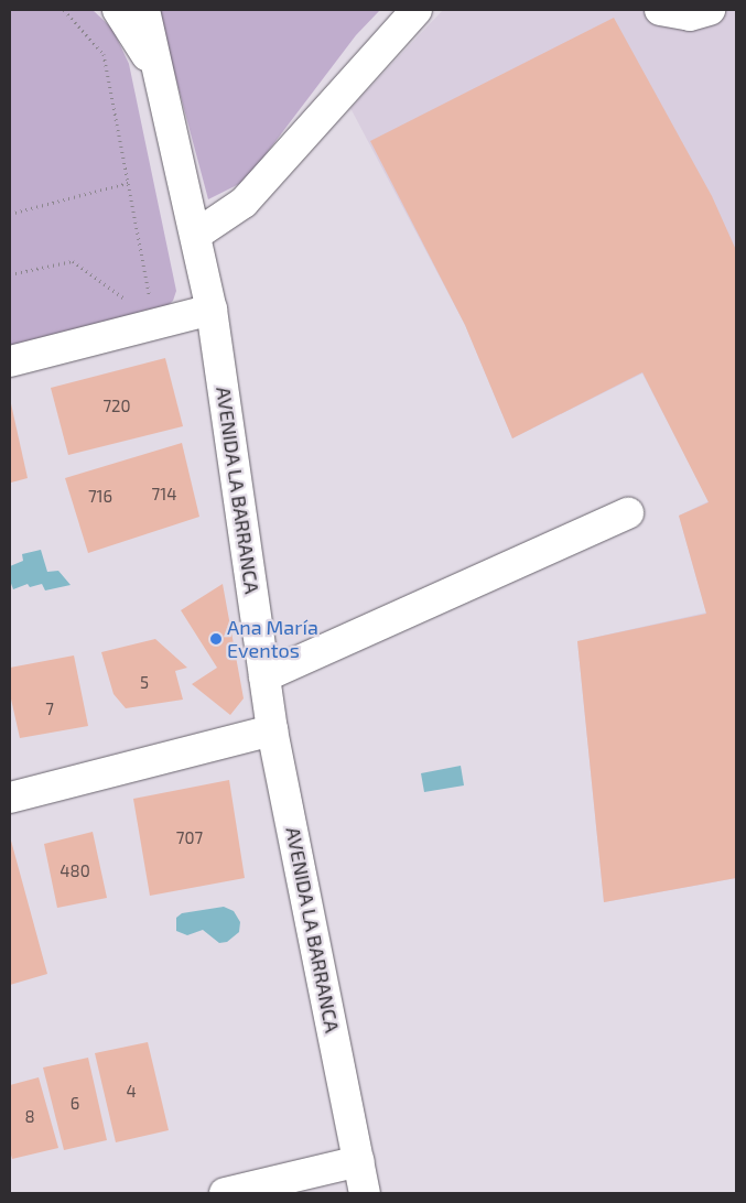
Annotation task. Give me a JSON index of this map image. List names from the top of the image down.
{
  "streets": {
    "street": ["AVENIDA LA BARRANCA"]
  },
  "places": ["Ana María Eventos"],
  "house_numbers": [
    "720",
    "714",
    "716",
    "5",
    "7",
    "707",
    "480",
    "4",
    "6",
    "8"
  ]
}
